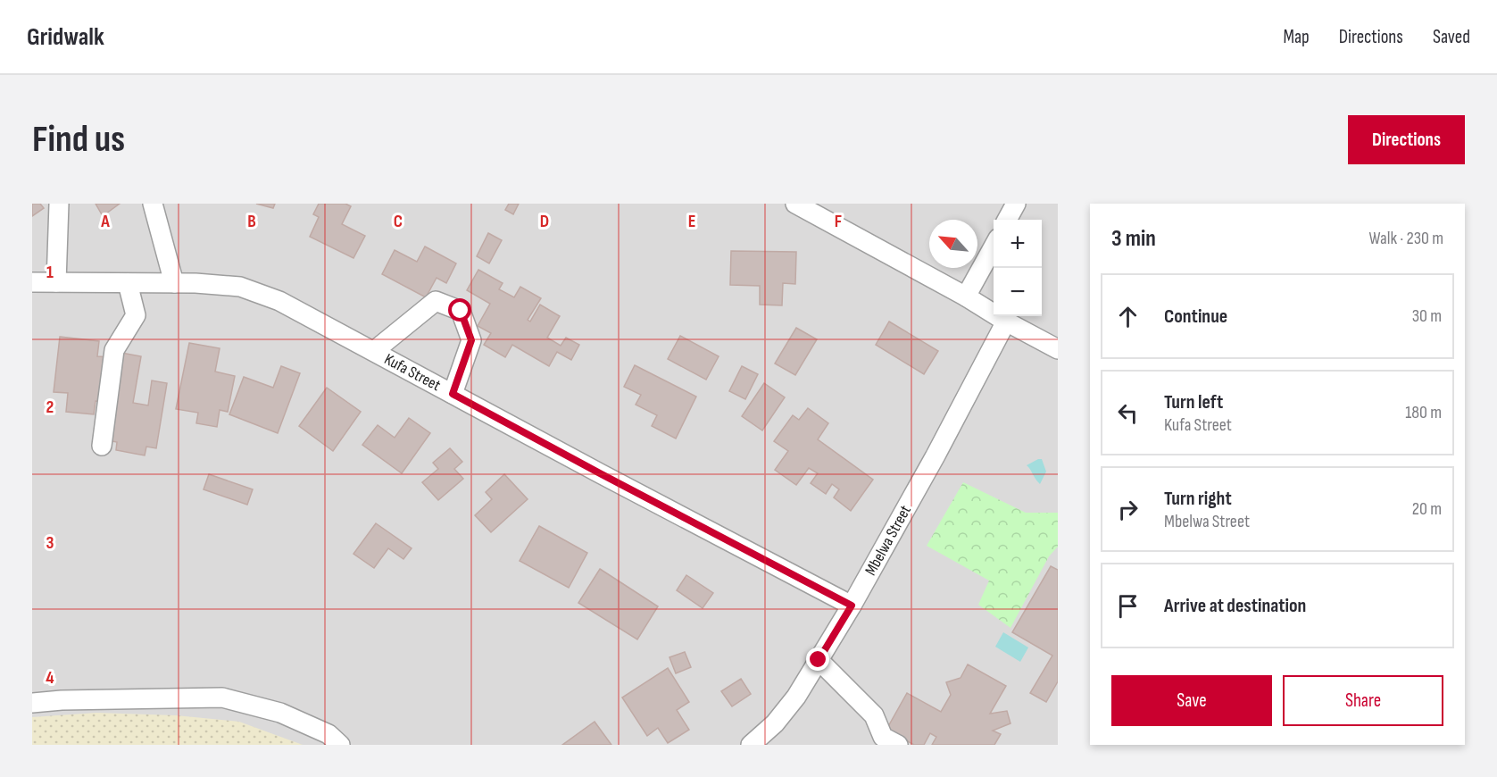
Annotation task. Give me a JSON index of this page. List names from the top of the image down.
{
  "streets": {
    "street": ["Kufa Street", "Mbelwa Street"]
  },
  "crossings": [
    ["Kufa Street", "Mbelwa Street"]
  ],
  "north": "top left",
  "page": {
    "header": "Gridwalk",
    "nav": ["Map", "Directions", "Saved"],
    "buttons": [
      "Directions",
      ["Save", "Share"]
    ],
    "title": "Find us",
    "heading": ["3 min", "Walk · 230 m"],
    "map_buttons": ["+", "−"],
    "list": [
      ["Continue", "30 m"],
      ["Turn left", "Kufa Street", "180 m"],
      ["Turn right", "Mbelwa Street", "20 m"],
      "Arrive at destination"
    ]
  },
  "grid": {
    "columns": [
      "A",
      "B",
      "C",
      "D",
      "E",
      "F"
    ],
    "rows": [
      "1",
      "2",
      "3",
      "4"
    ]
  }
}
